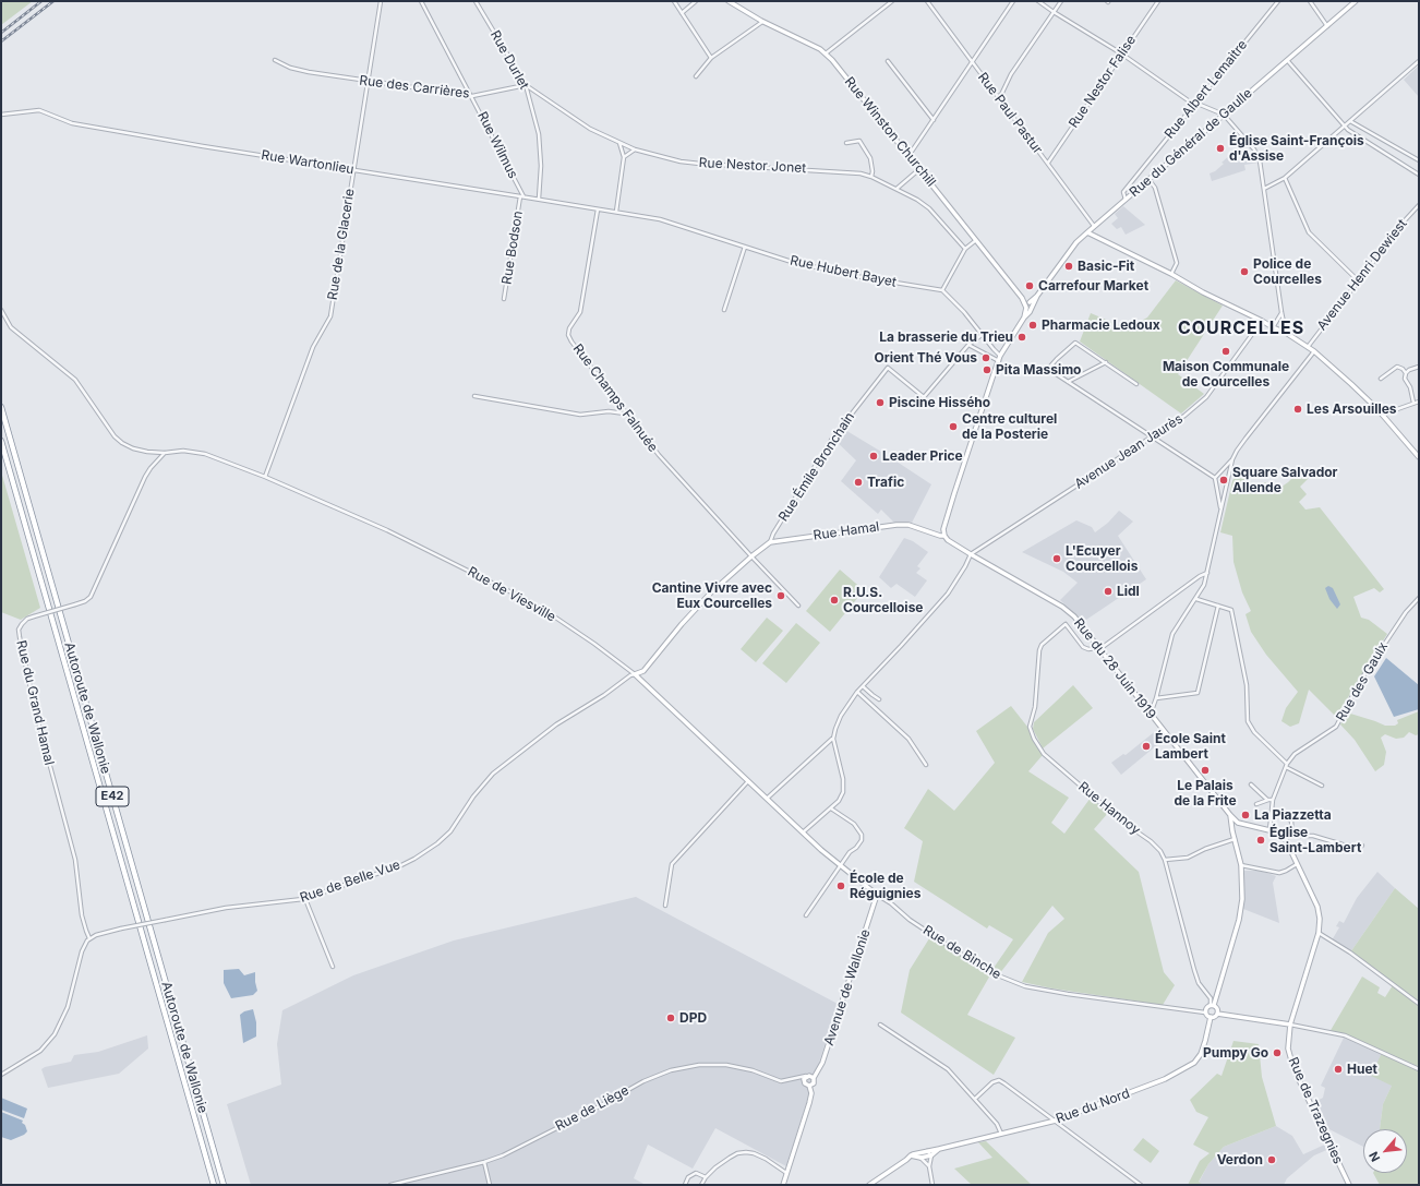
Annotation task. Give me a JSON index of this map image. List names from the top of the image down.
{
  "streets": {
    "highway": ["Autoroute de Wallonie", "E42"],
    "main road": [
      "Rue Winston Churchill",
      "Rue du Général de Gaulle",
      "Rue Hamal",
      "Rue de Viesville",
      "Rue du 28 Juin 1919",
      "Rue de Binche",
      "Avenue de Wallonie",
      "Rue du Nord",
      "Rue de Trazegnies"
    ],
    "street": [
      "Rue Durlet",
      "Rue Nestor Falise",
      "Rue des Carrières",
      "Rue Albert Lemaitre",
      "Rue Paul Pastur",
      "Rue Wilmus",
      "Rue Wartonlieu",
      "Rue Nestor Jonet",
      "Rue de la Glacerie",
      "Rue Bodson",
      "Rue Hubert Bayet",
      "Avenue Henri Dewiest",
      "Rue Champs Falnuée",
      "Avenue Jean Jaurès",
      "Rue Émile Bronchain",
      "Rue des Gaulx",
      "Rue du Grand Hamal",
      "Rue Hannoy",
      "Rue de Belle Vue",
      "Rue de Liège"
    ]
  },
  "crossings": [
    ["Rue Durlet", "Rue des Carrières"],
    ["Rue Durlet", "Rue Wartonlieu"],
    ["Rue Nestor Falise", "Rue Paul Pastur"],
    ["Rue des Carrières", "Rue Wilmus"],
    ["Rue des Carrières", "Rue de la Glacerie"],
    ["Rue Albert Lemaitre", "Rue du Général de Gaulle"],
    ["Rue Paul Pastur", "Rue du Général de Gaulle"],
    ["Rue Winston Churchill", "Rue du Général de Gaulle"],
    ["Rue Wilmus", "Rue Wartonlieu"],
    ["Rue Wilmus", "Rue Bodson"],
    ["Rue Wartonlieu", "Rue de la Glacerie"],
    ["Rue Wartonlieu", "Rue Bodson"],
    ["Rue Wartonlieu", "Rue Hubert Bayet"],
    ["Rue Wartonlieu", "Rue Champs Falnuée"],
    ["Rue de la Glacerie", "Rue de Viesville"],
    ["Rue Champs Falnuée", "Rue Hamal"],
    ["Avenue Jean Jaurès", "Rue du 28 Juin 1919"],
    ["Rue Émile Bronchain", "Rue Hamal"],
    ["Rue Hamal", "Rue de Viesville"],
    ["Rue Hamal", "Rue du 28 Juin 1919"],
    ["Rue Hamal", "Rue de Belle Vue"],
    ["Rue de Viesville", "Rue du Grand Hamal"],
    ["Rue de Viesville", "Rue de Belle Vue"],
    ["Rue de Viesville", "Rue de Binche"],
    ["Rue du 28 Juin 1919", "Rue Hannoy"],
    ["Rue du Grand Hamal", "Rue de Belle Vue"],
    ["Rue Hannoy", "Rue de Binche"],
    ["Rue Hannoy", "Rue du Nord"],
    ["Rue de Binche", "Avenue de Wallonie"],
    ["Rue de Binche", "Rue du Nord"],
    ["Avenue de Wallonie", "Rue de Liège"]
  ],
  "districts": ["COURCELLES"],
  "places": [
    "Église Saint-François d'Assise",
    "Basic-Fit",
    "Police de Courcelles",
    "Carrefour Market",
    "Pharmacie Ledoux",
    "La brasserie du Trieu",
    "Maison Communale de Courcelles",
    "Orient Thé Vous",
    "Pita Massimo",
    "Piscine Hissého",
    "Les Arsouilles",
    "Centre culturel de la Posterie",
    "Leader Price",
    "Square Salvador Allende",
    "Trafic",
    "L'Ecuyer Courcellois",
    "Lidl",
    "Cantine Vivre avec Eux Courcelles",
    "R.U.S. Courcelloise",
    "École Saint Lambert",
    "Le Palais de la Frite",
    "La Piazzetta",
    "Église Saint-Lambert",
    "École de Réguignies",
    "DPD",
    "Pumpy Go",
    "Huet",
    "Verdon"
  ],
  "north": "bottom left"
}
